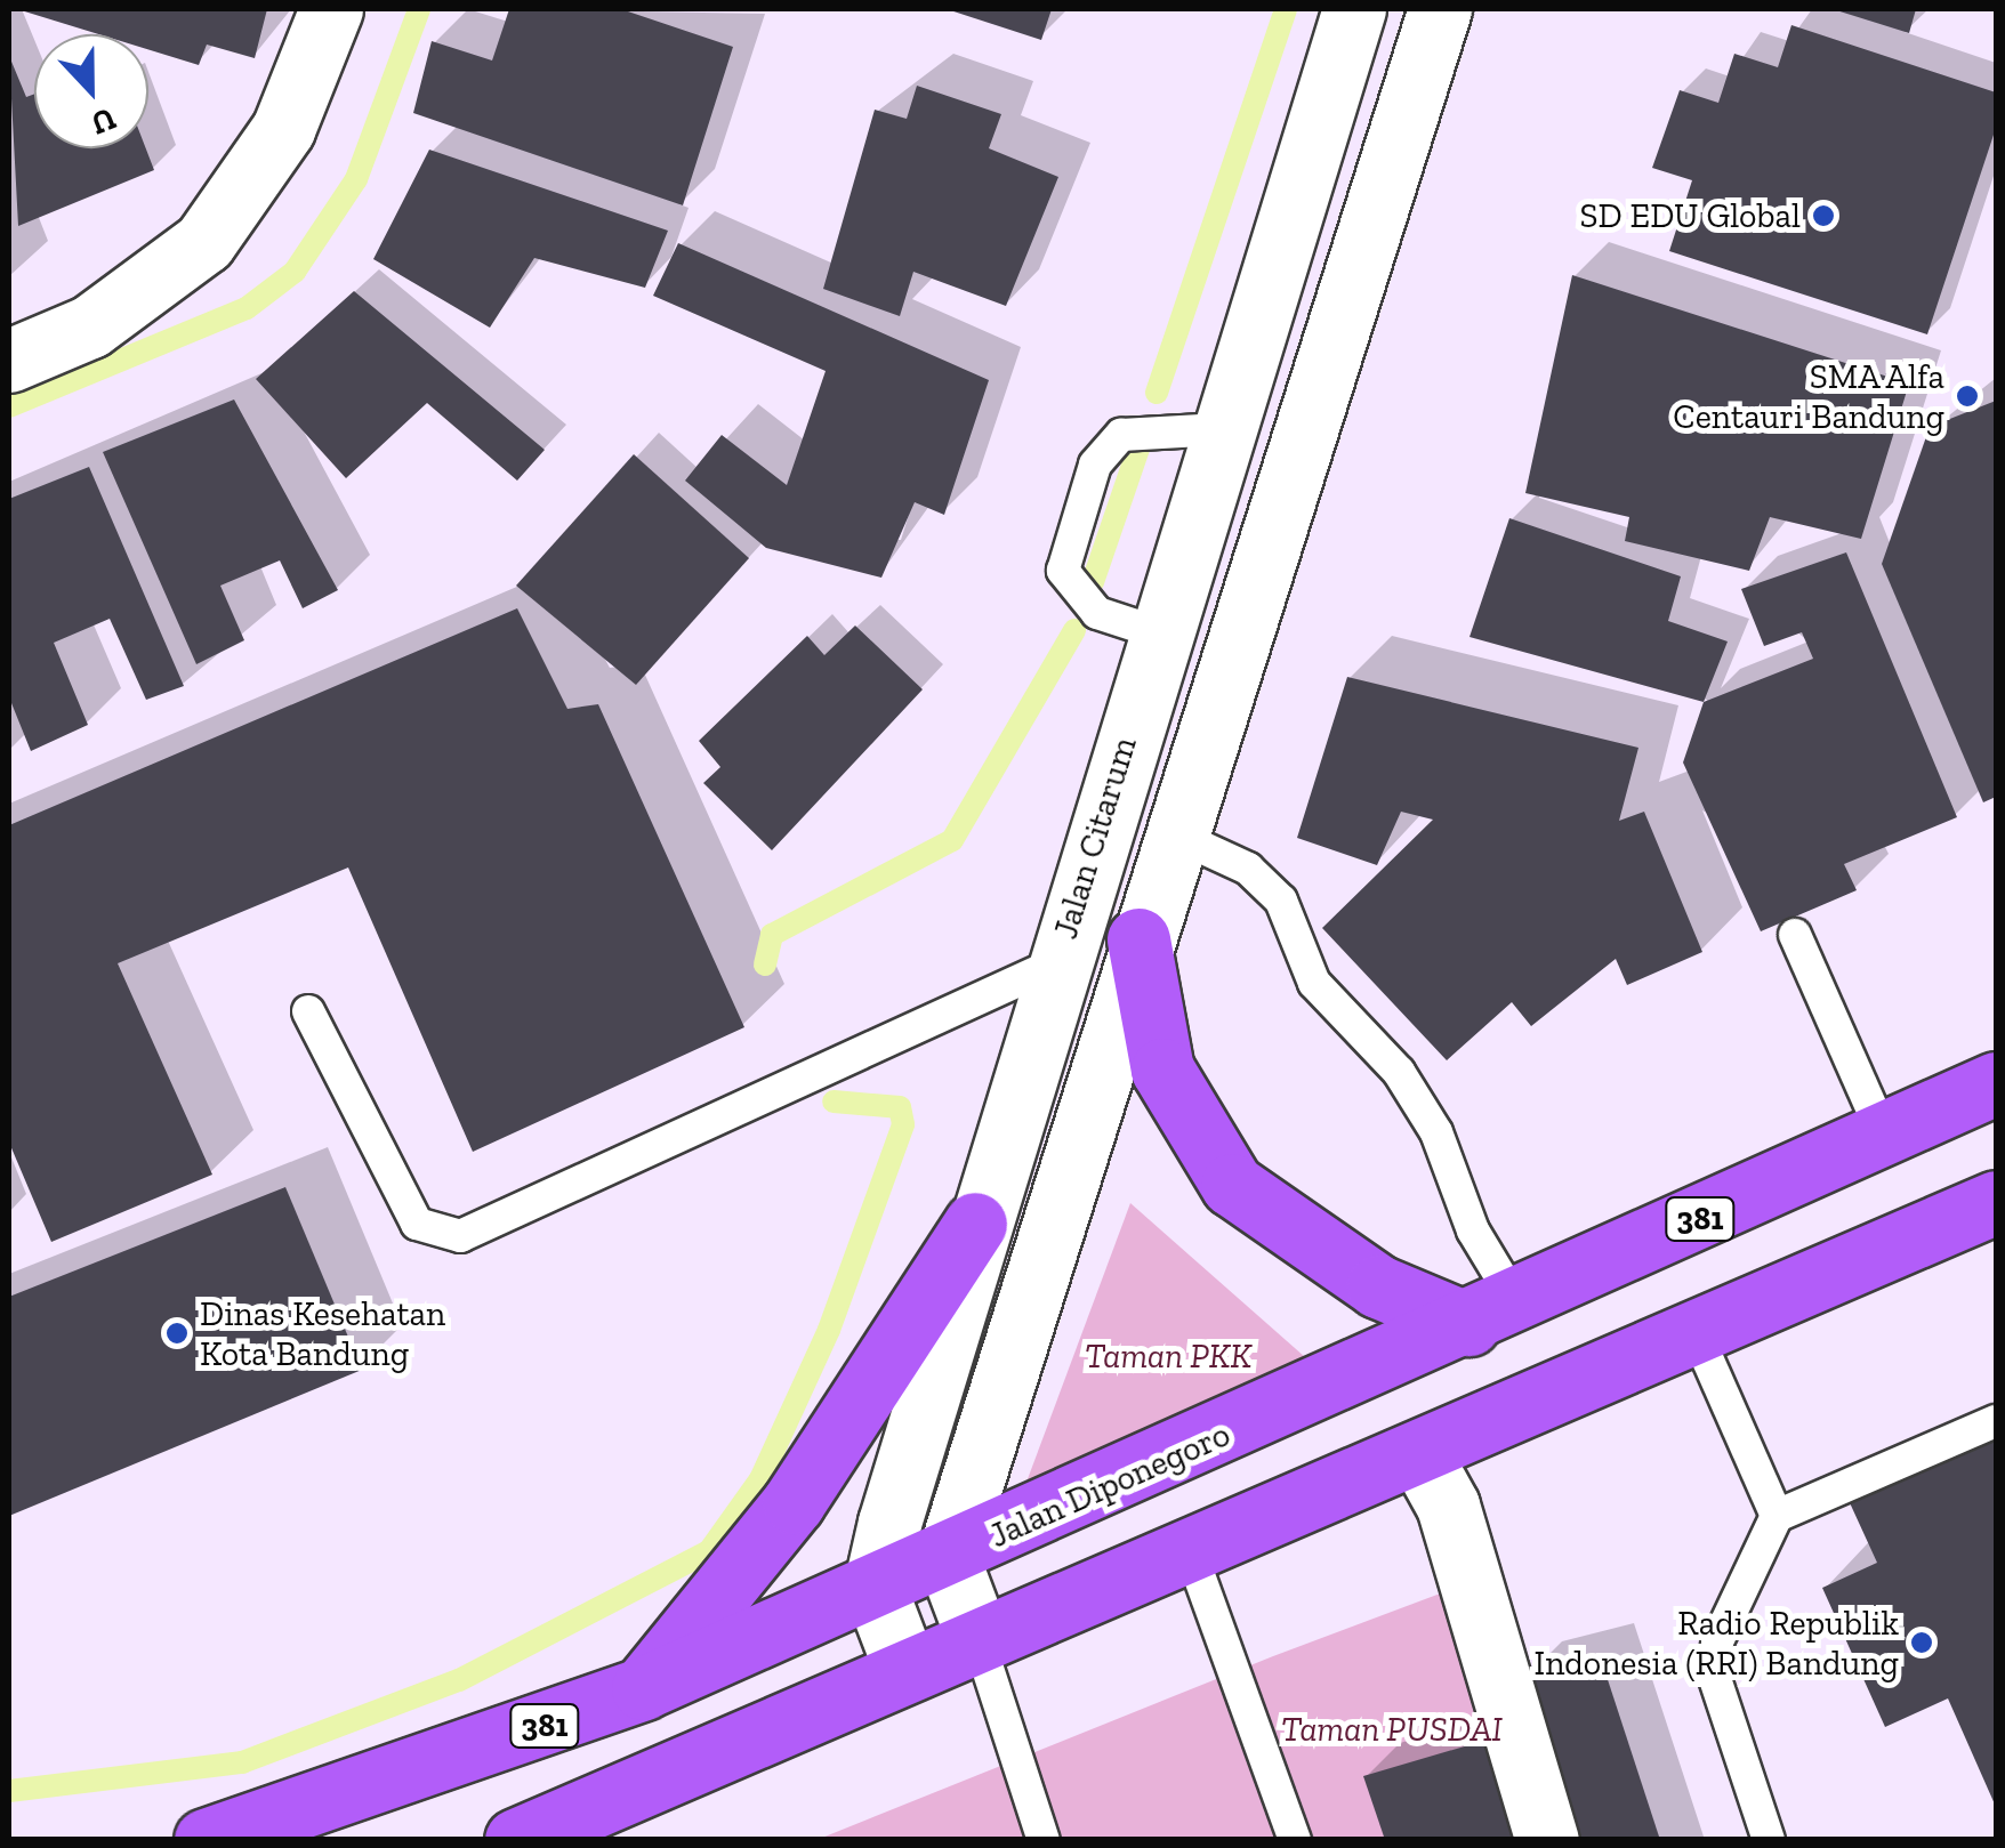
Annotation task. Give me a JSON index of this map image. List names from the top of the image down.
{
  "streets": {
    "main road": ["381", "Jalan Diponegoro"],
    "street": ["Jalan Citarum"]
  },
  "crossings": [
    ["Jalan Citarum", "Jalan Diponegoro"]
  ],
  "parks": ["Taman PKK", "Taman PUSDAI"],
  "places": [
    "SD EDU Global",
    "SMA Alfa Centauri Bandung",
    "Dinas Kesehatan Kota Bandung",
    "Radio Republik Indonesia (RRI) Bandung"
  ],
  "north": "bottom"
}
